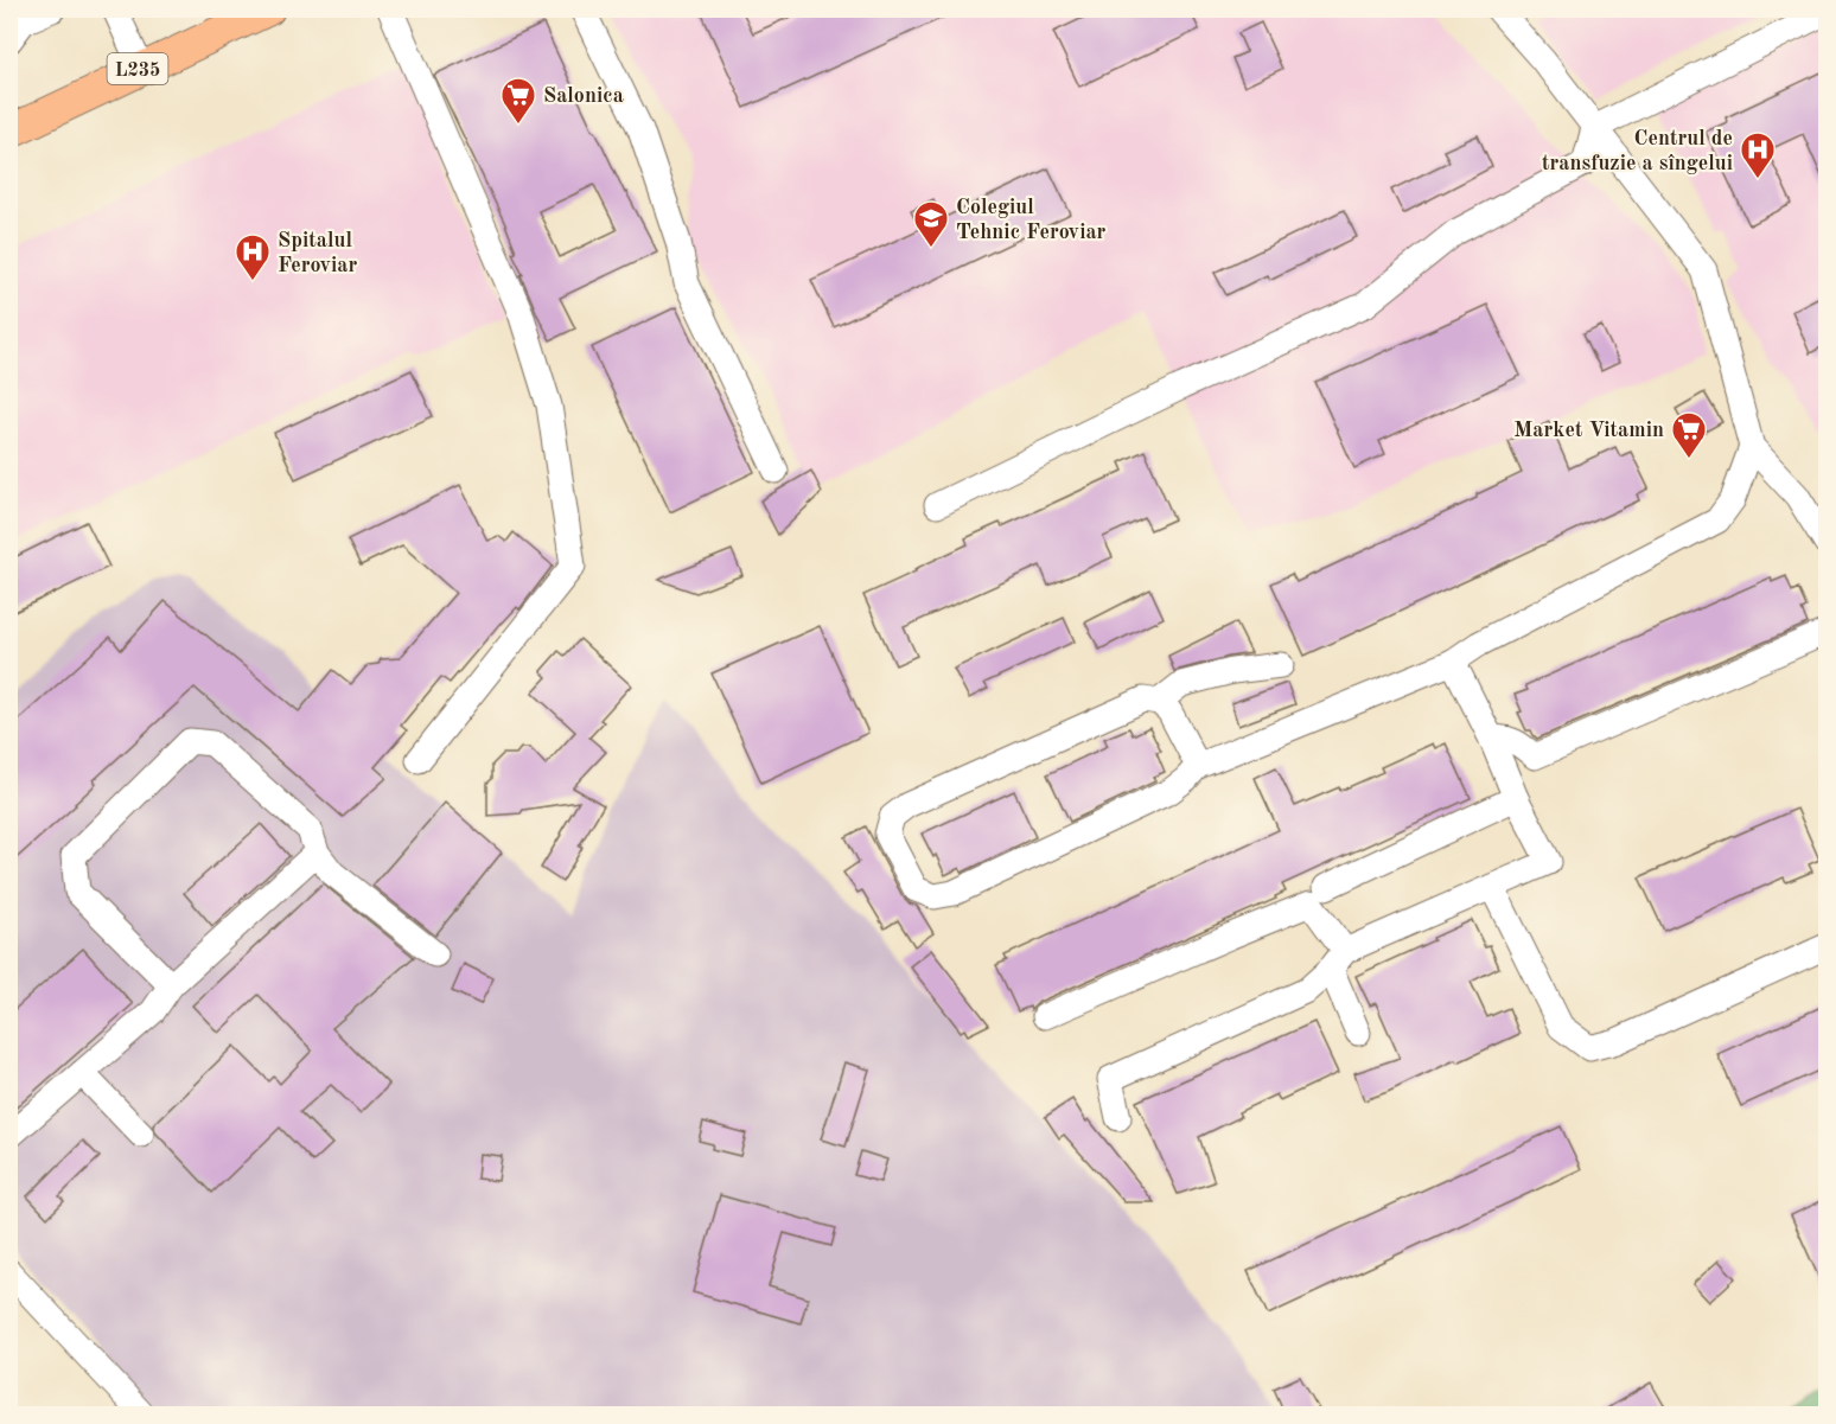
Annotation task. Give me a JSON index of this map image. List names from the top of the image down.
{
  "streets": {
    "main road": ["L235"]
  },
  "places": {
    "supermarket": ["Salonica", "Market Vitamin"],
    "hospital": ["Centrul de transfuzie a sîngelui", "Spitalul Feroviar"],
    "school or university": ["Colegiul Tehnic Feroviar"]
  }
}
